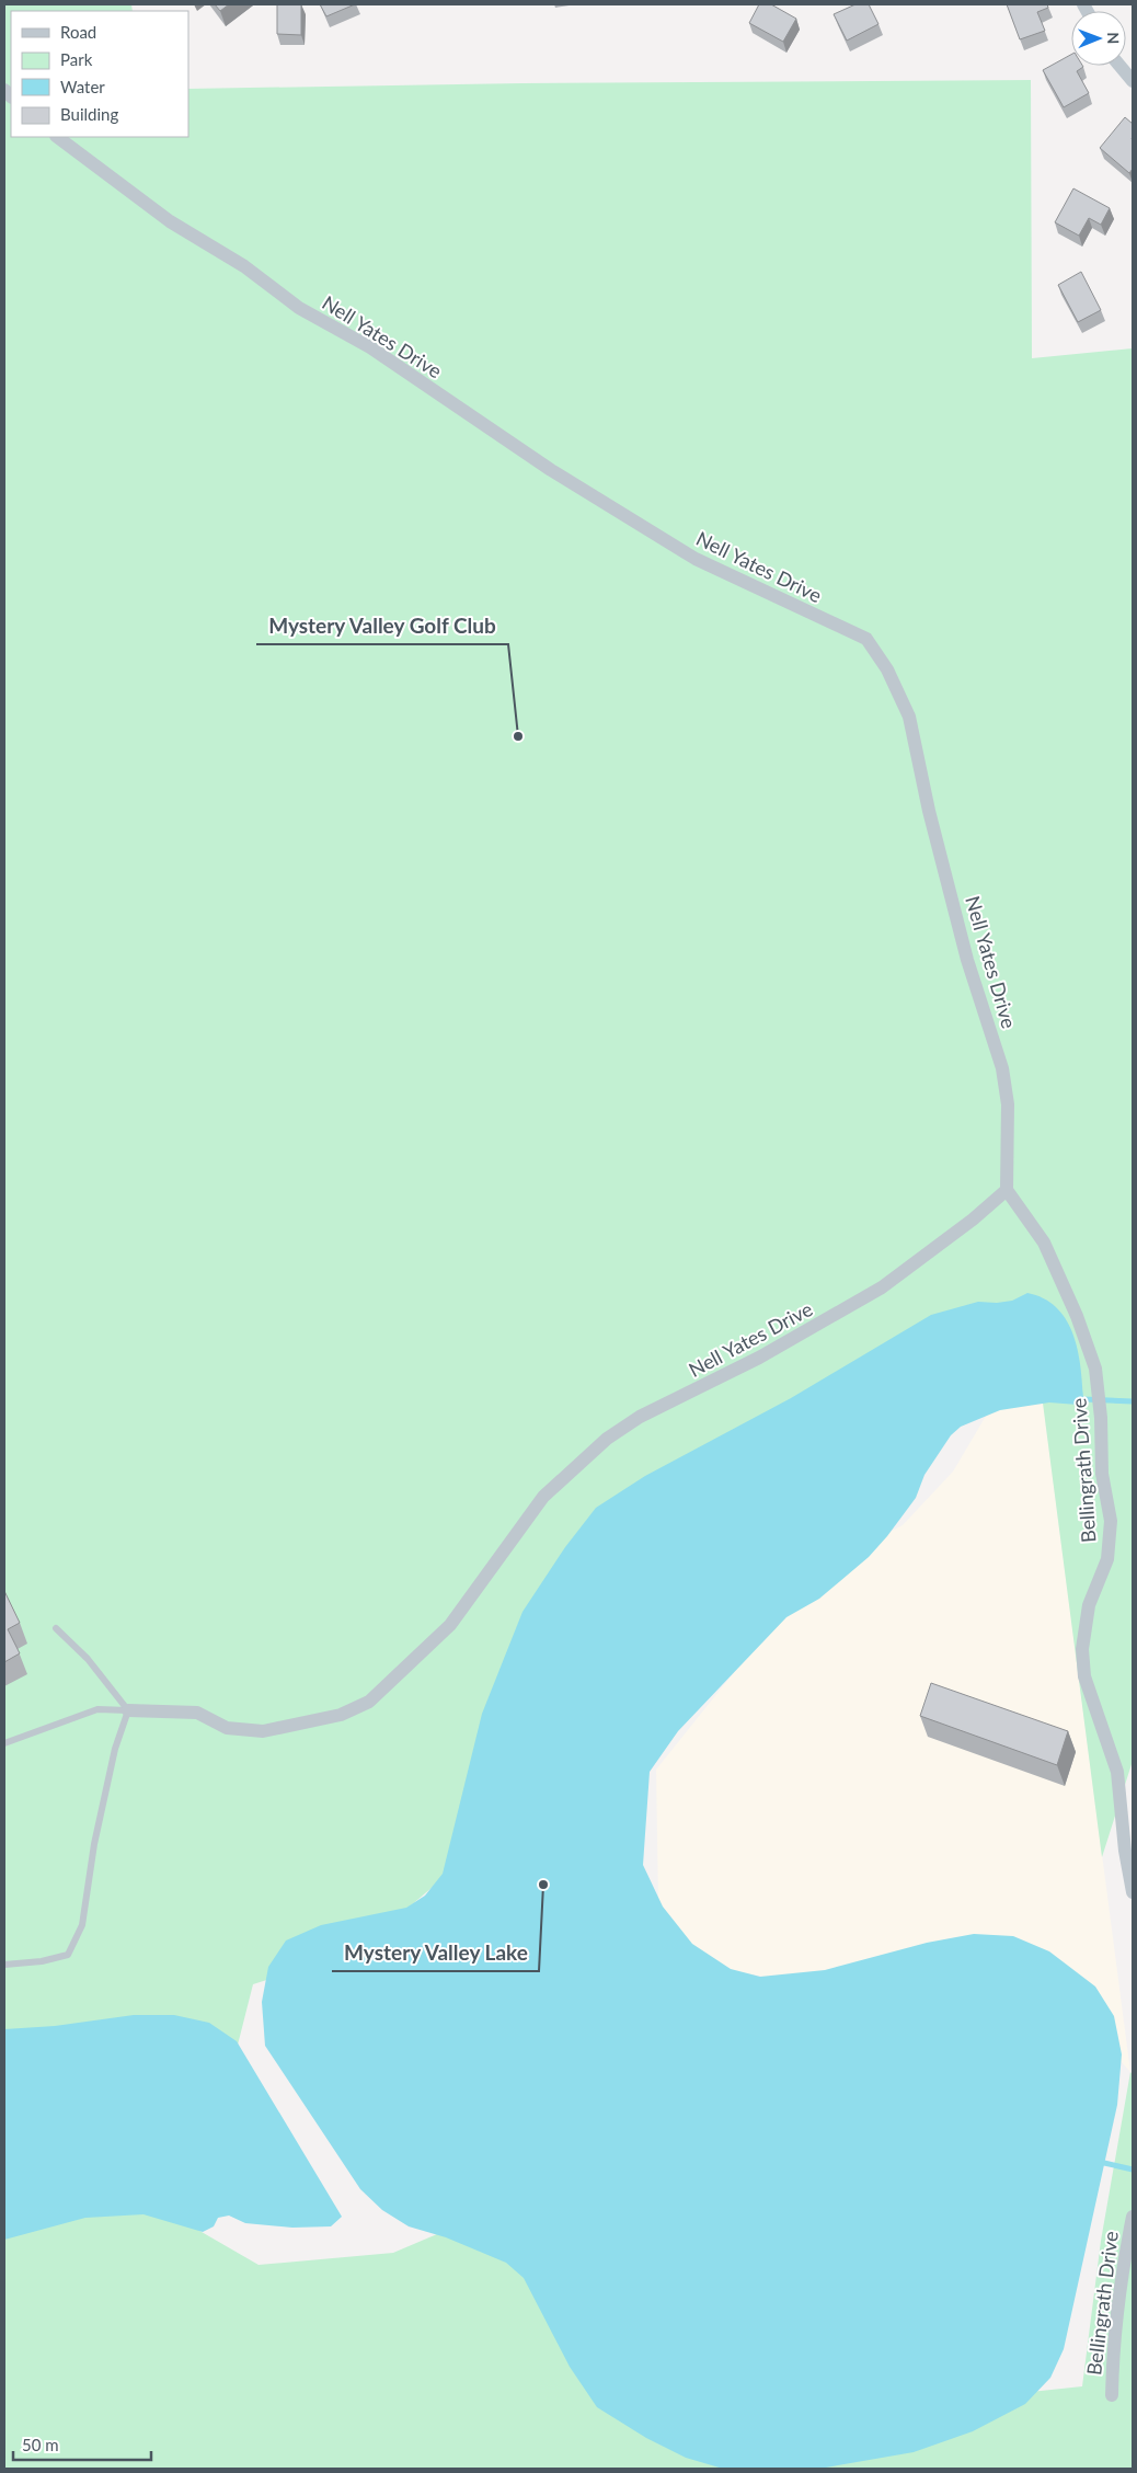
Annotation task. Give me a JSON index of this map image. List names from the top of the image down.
{
  "streets": {
    "street": ["Nell Yates Drive", "Bellingrath Drive"]
  },
  "crossings": [
    ["Nell Yates Drive", "Bellingrath Drive"]
  ],
  "places": ["Mystery Valley Golf Club", "Mystery Valley Lake"],
  "legend": [
    "Road",
    "Park",
    "Water",
    "Building"
  ],
  "scale_bar": "50 m",
  "north": "right"
}
